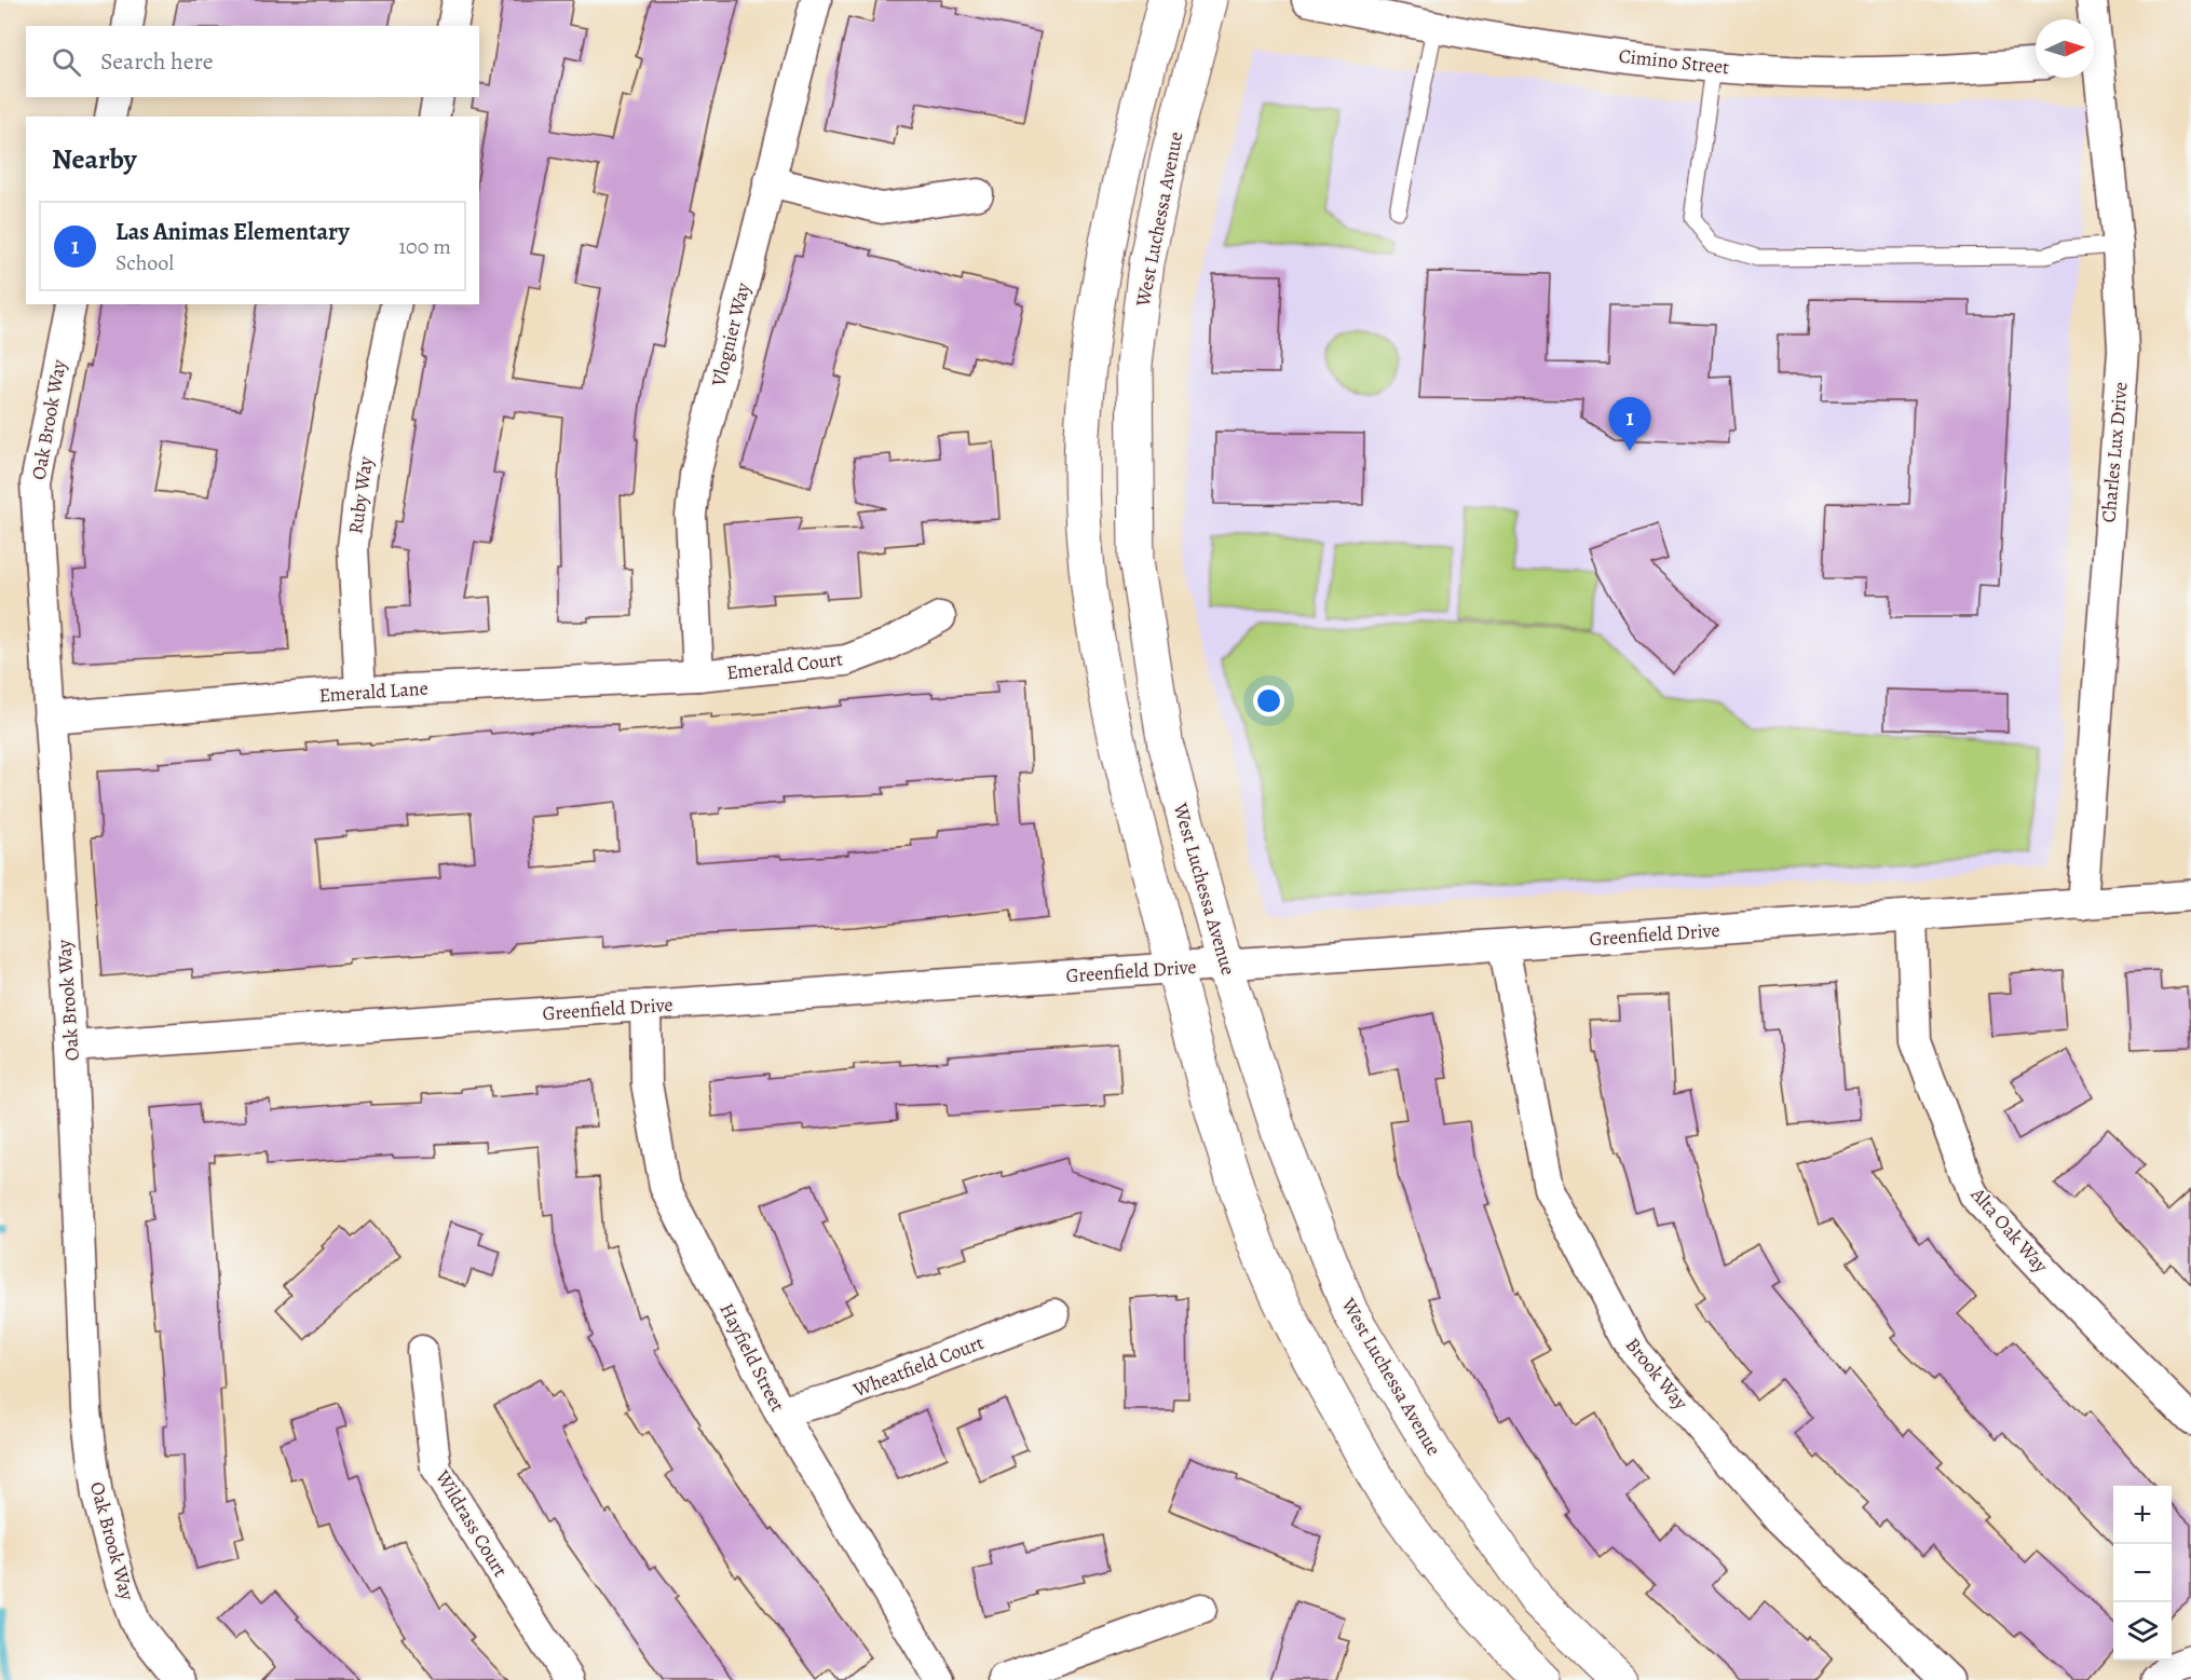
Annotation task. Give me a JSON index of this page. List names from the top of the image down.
{
  "streets": {
    "street": [
      "Cimino Street",
      "West Luchessa Avenue",
      "Vlognier Way",
      "Oak Brook Way",
      "Charles Lux Drive",
      "Ruby Way",
      "Emerald Court",
      "Emerald Lane",
      "Greenfield Drive",
      "Alta Oak Way",
      "Hayfield Street",
      "Wheatfield Court",
      "Brook Way",
      "Wildrass Court"
    ]
  },
  "crossings": [
    ["West Luchessa Avenue", "Greenfield Drive"],
    ["Vlognier Way", "Emerald Court"],
    ["Vlognier Way", "Emerald Lane"],
    ["Oak Brook Way", "Emerald Lane"],
    ["Oak Brook Way", "Greenfield Drive"],
    ["Charles Lux Drive", "Greenfield Drive"],
    ["Ruby Way", "Emerald Lane"],
    ["Emerald Court", "Emerald Lane"],
    ["Greenfield Drive", "Alta Oak Way"],
    ["Greenfield Drive", "Hayfield Street"],
    ["Greenfield Drive", "Brook Way"],
    ["Hayfield Street", "Wheatfield Court"]
  ],
  "north": "right",
  "page": {
    "search": "Search here",
    "heading": "Nearby",
    "list": [
      {
        "mark": "1",
        "name": "Las Animas Elementary",
        "note": "School",
        "value": "100 m"
      }
    ],
    "pins": "1",
    "map_buttons": ["+", "−"]
  }
}
